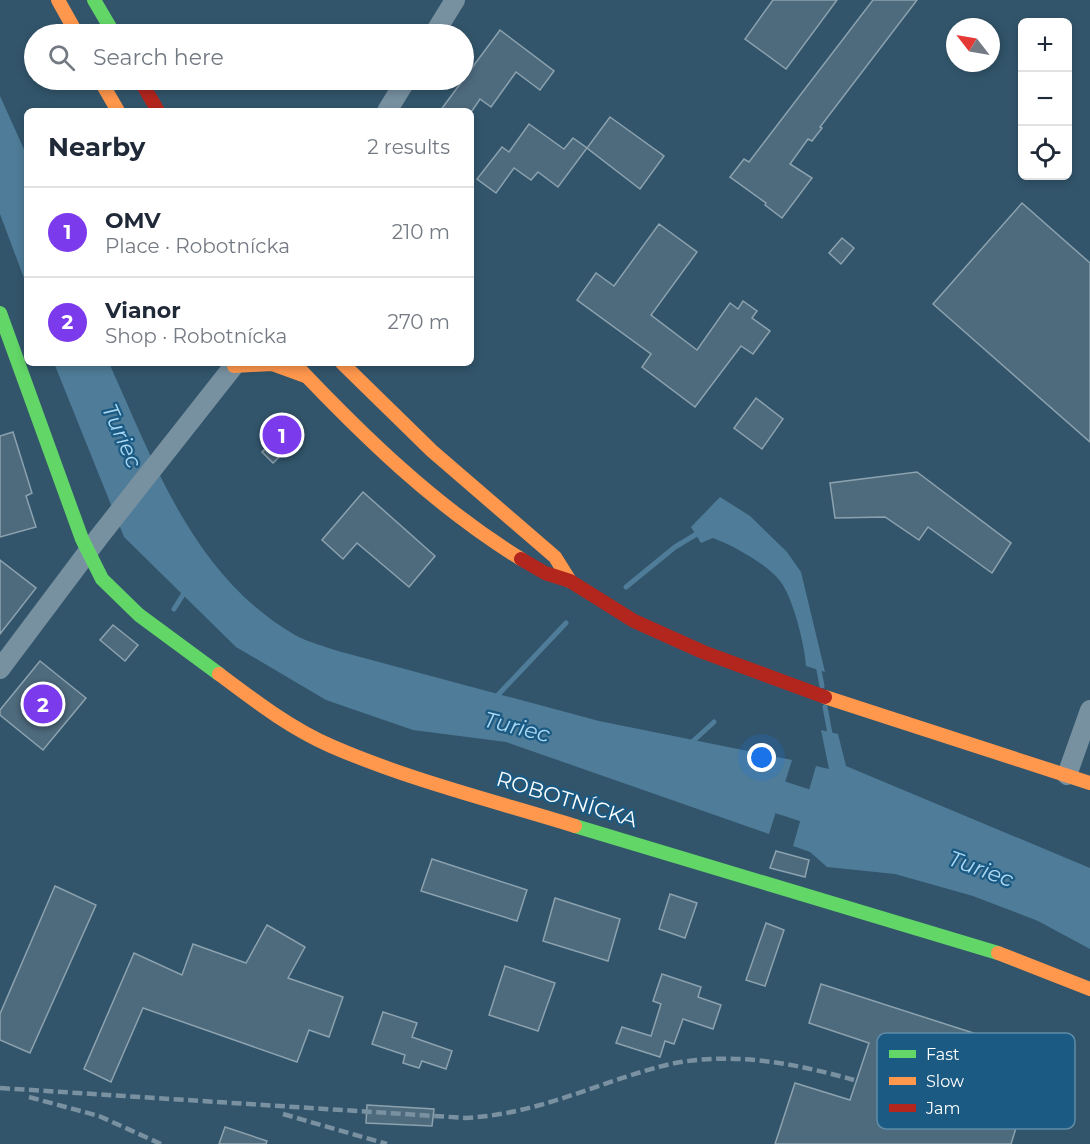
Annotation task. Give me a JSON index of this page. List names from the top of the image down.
{
  "streets": {
    "main road": ["ROBOTNÍCKA"]
  },
  "water": ["Turiec"],
  "legend": ["Fast", "Slow", "Jam"],
  "north": "top left",
  "page": {
    "map_buttons": ["+", "−"],
    "search": "Search here",
    "heading": ["Nearby", "2 results"],
    "list": [
      {
        "mark": "1",
        "name": "OMV",
        "note": "Place · Robotnícka",
        "value": "210 m"
      },
      {
        "mark": "2",
        "name": "Vianor",
        "note": "Shop · Robotnícka",
        "value": "270 m"
      }
    ],
    "pins": ["1", "2"]
  }
}
